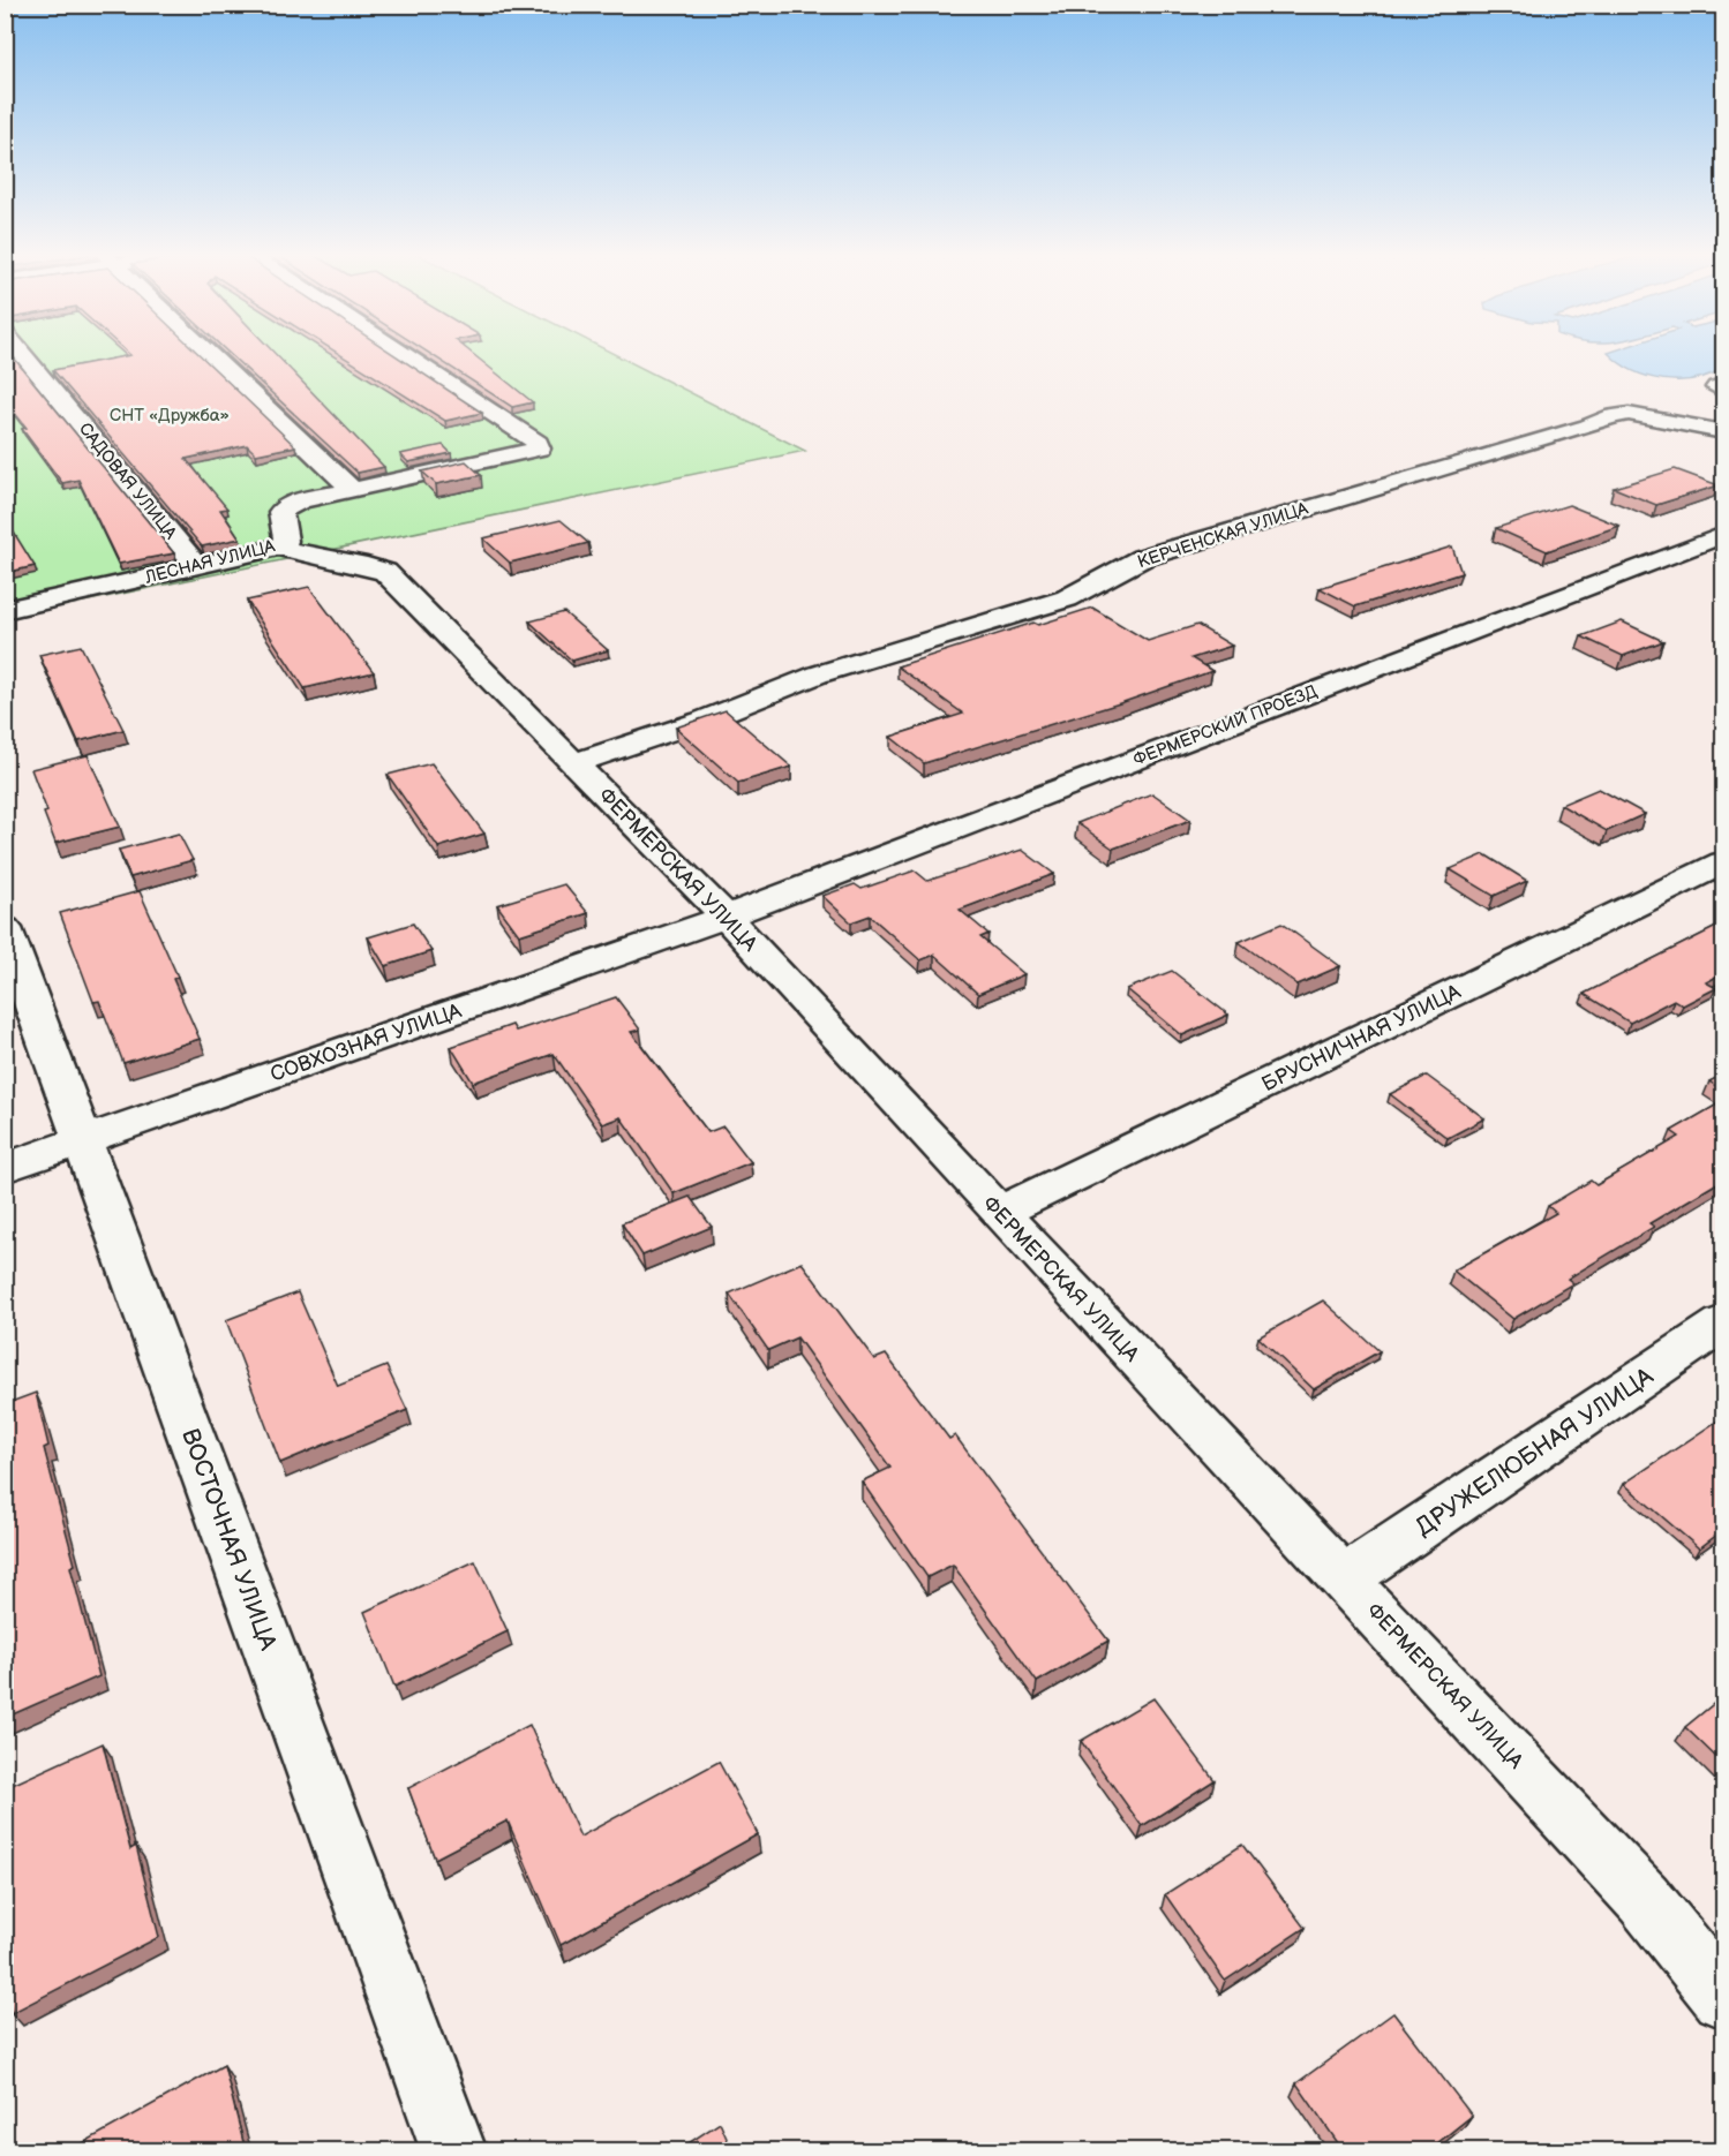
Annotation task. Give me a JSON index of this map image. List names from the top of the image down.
{
  "streets": {
    "street": [
      "САДОВАЯ УЛИЦА",
      "КЕРЧЕНСКАЯ УЛИЦА",
      "ЛЕСНАЯ УЛИЦА",
      "ФЕРМЕРСКИЙ ПРОЕЗД",
      "ФЕРМЕРСКАЯ УЛИЦА",
      "БРУСНИЧНАЯ УЛИЦА",
      "СОВХОЗНАЯ УЛИЦА",
      "ДРУЖЕЛЮБНАЯ УЛИЦА",
      "ВОСТОЧНАЯ УЛИЦА"
    ]
  },
  "crossings": [
    ["САДОВАЯ УЛИЦА", "ЛЕСНАЯ УЛИЦА"],
    ["КЕРЧЕНСКАЯ УЛИЦА", "ФЕРМЕРСКАЯ УЛИЦА"],
    ["ЛЕСНАЯ УЛИЦА", "ФЕРМЕРСКАЯ УЛИЦА"],
    ["ФЕРМЕРСКИЙ ПРОЕЗД", "ФЕРМЕРСКАЯ УЛИЦА"],
    ["ФЕРМЕРСКИЙ ПРОЕЗД", "СОВХОЗНАЯ УЛИЦА"],
    ["ФЕРМЕРСКАЯ УЛИЦА", "БРУСНИЧНАЯ УЛИЦА"],
    ["ФЕРМЕРСКАЯ УЛИЦА", "СОВХОЗНАЯ УЛИЦА"],
    ["ФЕРМЕРСКАЯ УЛИЦА", "ДРУЖЕЛЮБНАЯ УЛИЦА"],
    ["СОВХОЗНАЯ УЛИЦА", "ВОСТОЧНАЯ УЛИЦА"]
  ],
  "parks": ["СНТ «Дружба»"]
}
